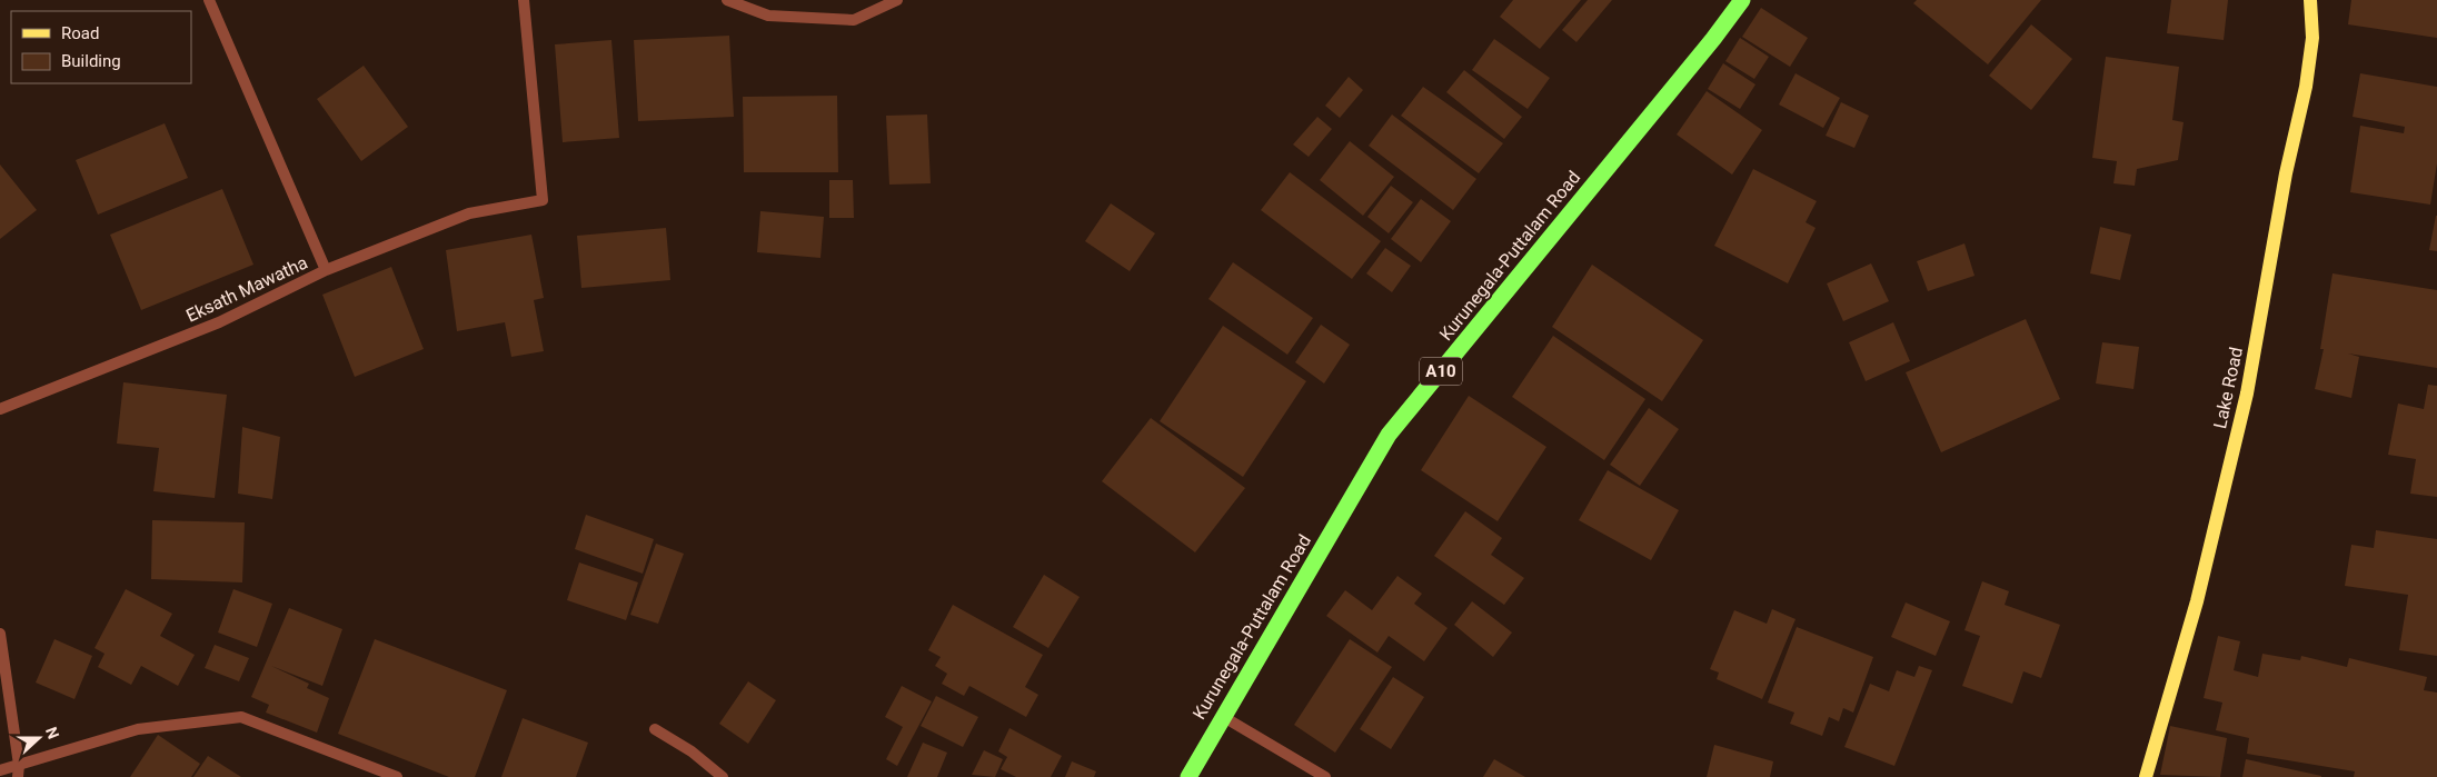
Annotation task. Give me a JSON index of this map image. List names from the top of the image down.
{
  "streets": {
    "highway": ["Kurunegala-Puttalam Road", "A10"],
    "main road": ["Lake Road"],
    "street": ["Eksath Mawatha"]
  },
  "legend": ["Road", "Building"],
  "north": "right"
}
